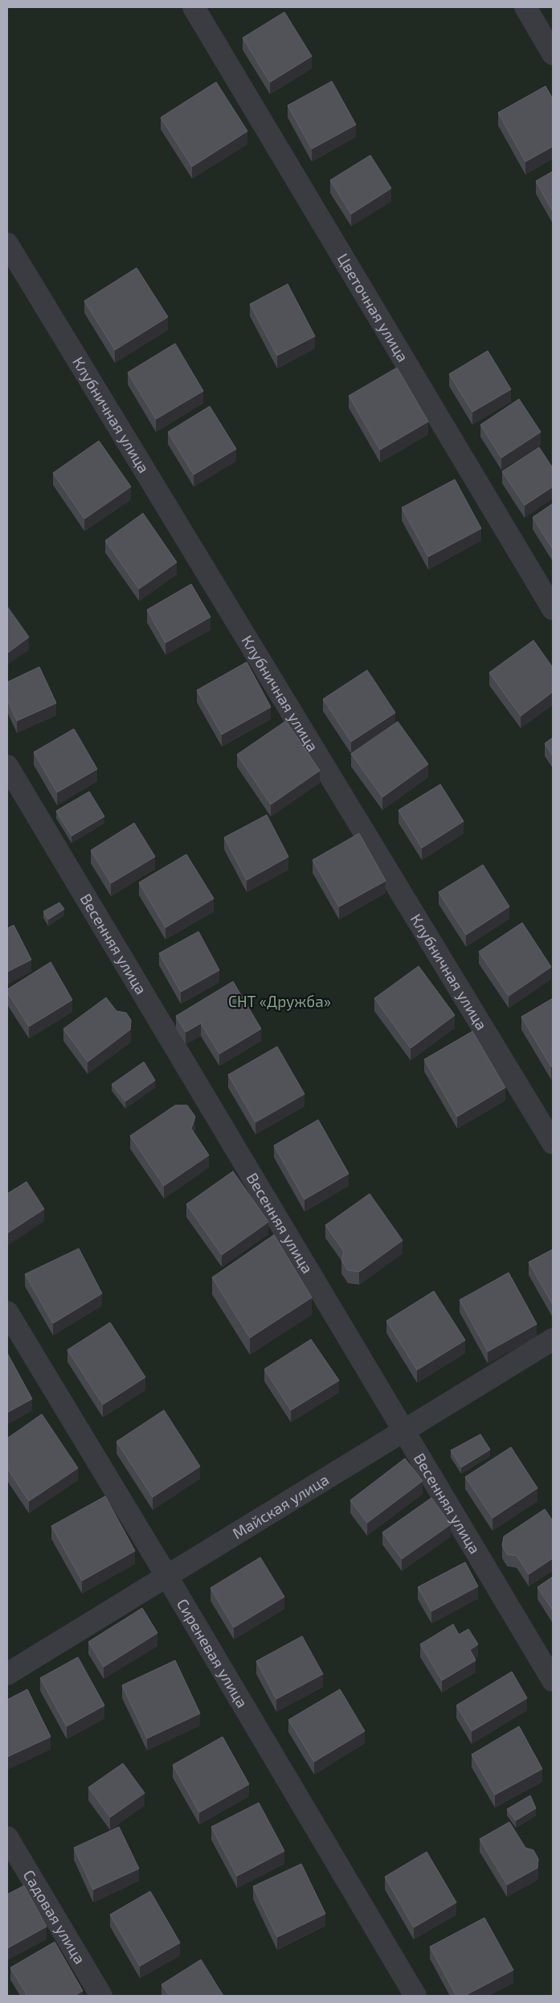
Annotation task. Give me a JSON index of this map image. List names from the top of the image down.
{
  "streets": {
    "street": [
      "Цветочная улица",
      "Клубничная улица",
      "Весенняя улица",
      "Майская улица",
      "Сиреневая улица",
      "Садовая улица"
    ]
  },
  "crossings": [
    ["Весенняя улица", "Майская улица"],
    ["Майская улица", "Сиреневая улица"]
  ],
  "parks": ["СНТ «Дружба»"]
}
